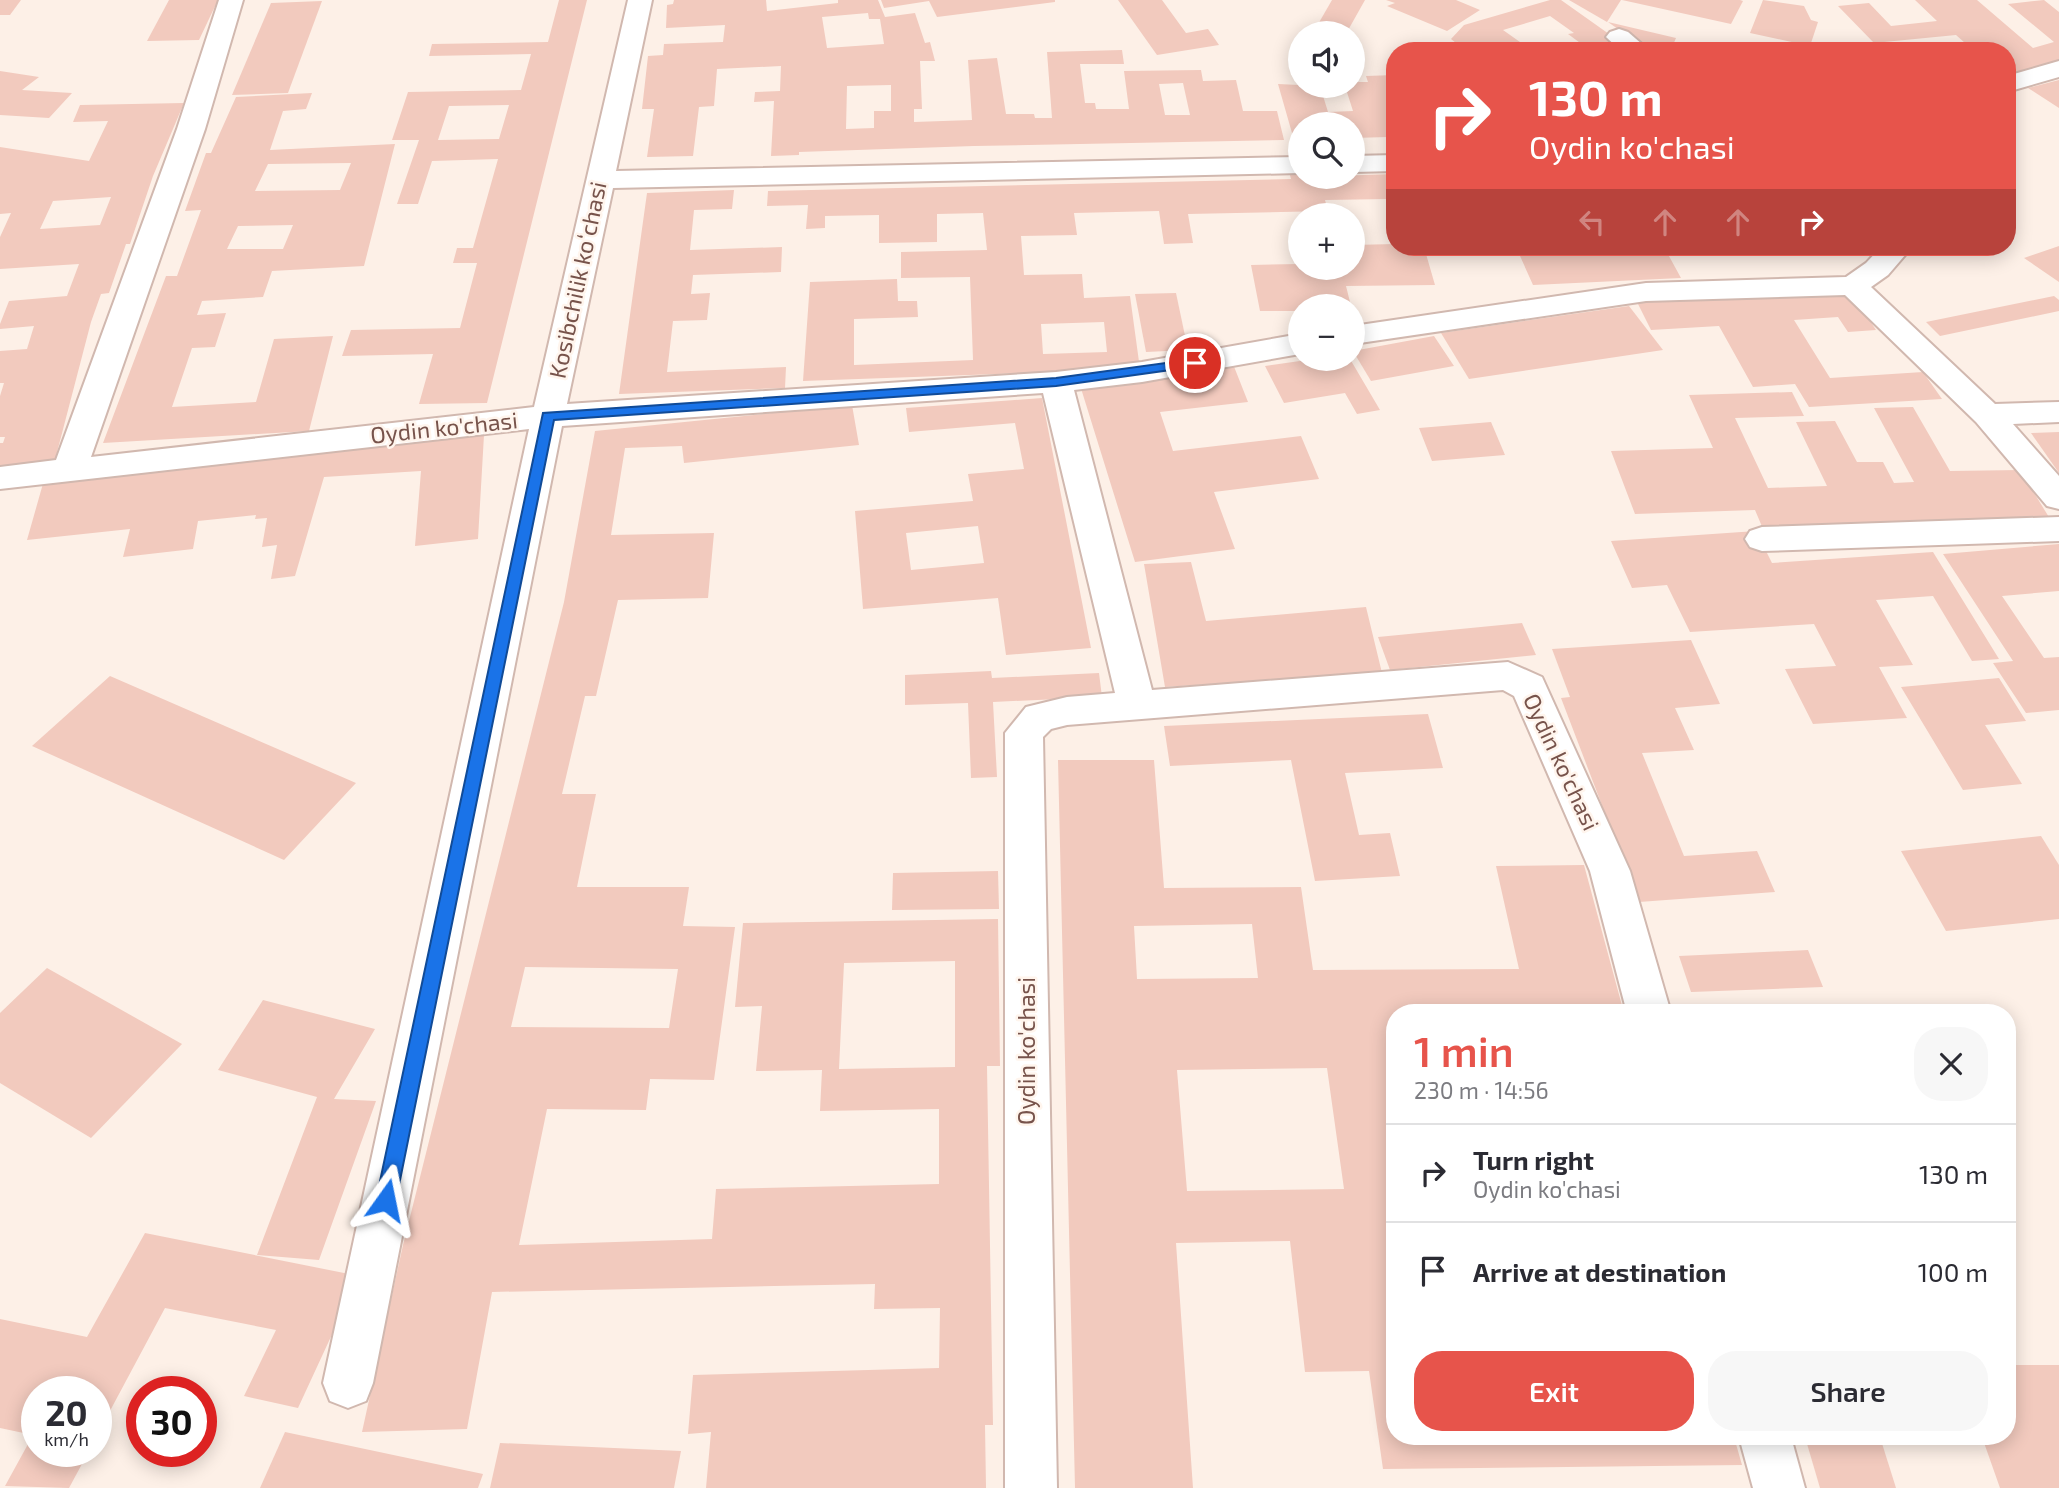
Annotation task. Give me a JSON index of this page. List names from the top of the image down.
{
  "streets": {
    "street": ["Kosibchilik koʻchasi", "Oydin ko'chasi"]
  },
  "crossings": [
    ["Kosibchilik koʻchasi", "Oydin ko'chasi"]
  ],
  "page": {
    "map_buttons": ["+", "−"],
    "turn": ["130 m", "Oydin ko'chasi"],
    "heading": ["1 min", "230 m · 14:56"],
    "list": [
      {
        "name": "Turn right",
        "note": "Oydin ko'chasi",
        "value": "130 m"
      },
      {
        "name": "Arrive at destination",
        "value": "100 m"
      }
    ],
    "buttons": ["Exit", "Share"],
    "speed": "20 km/h",
    "limit": "30"
  }
}
